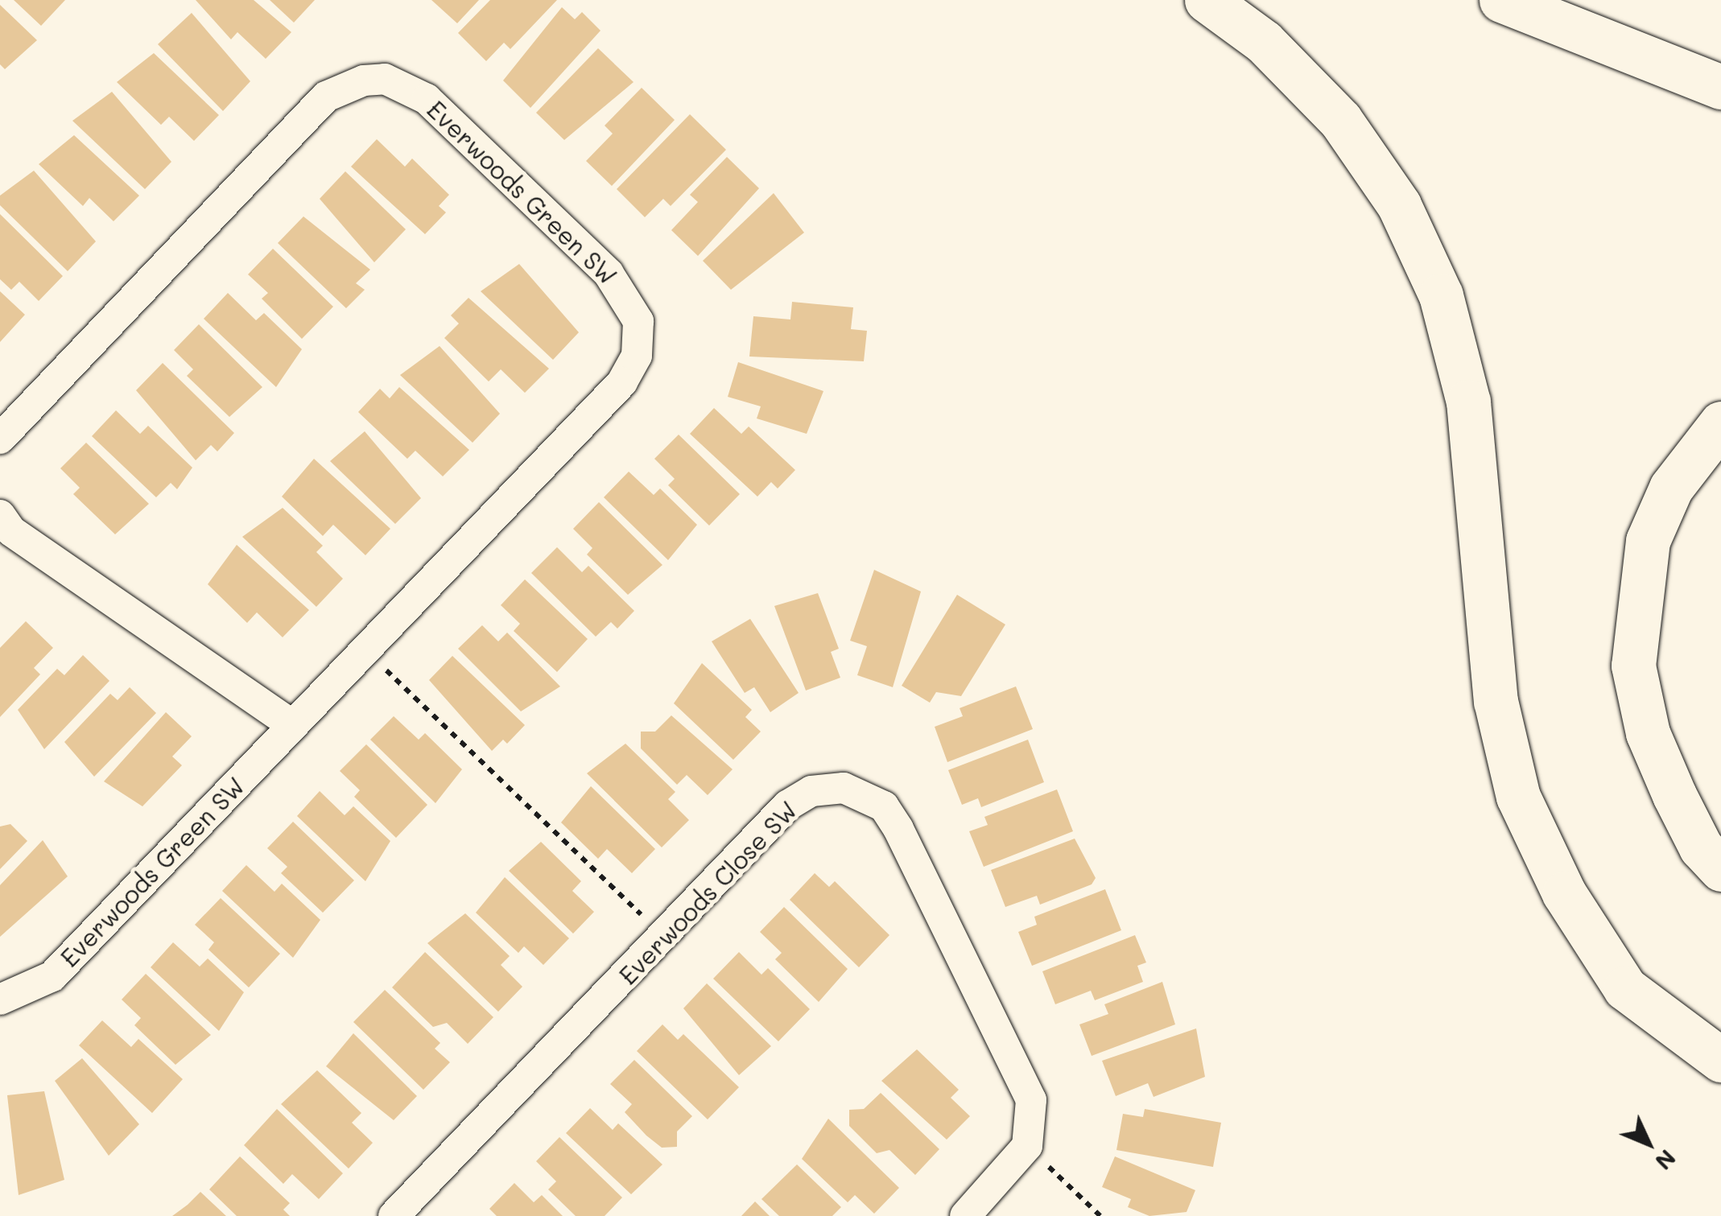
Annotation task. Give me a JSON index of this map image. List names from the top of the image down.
{
  "streets": {
    "street": ["Everwoods Green SW", "Everwoods Close SW"]
  },
  "north": "bottom right"
}
